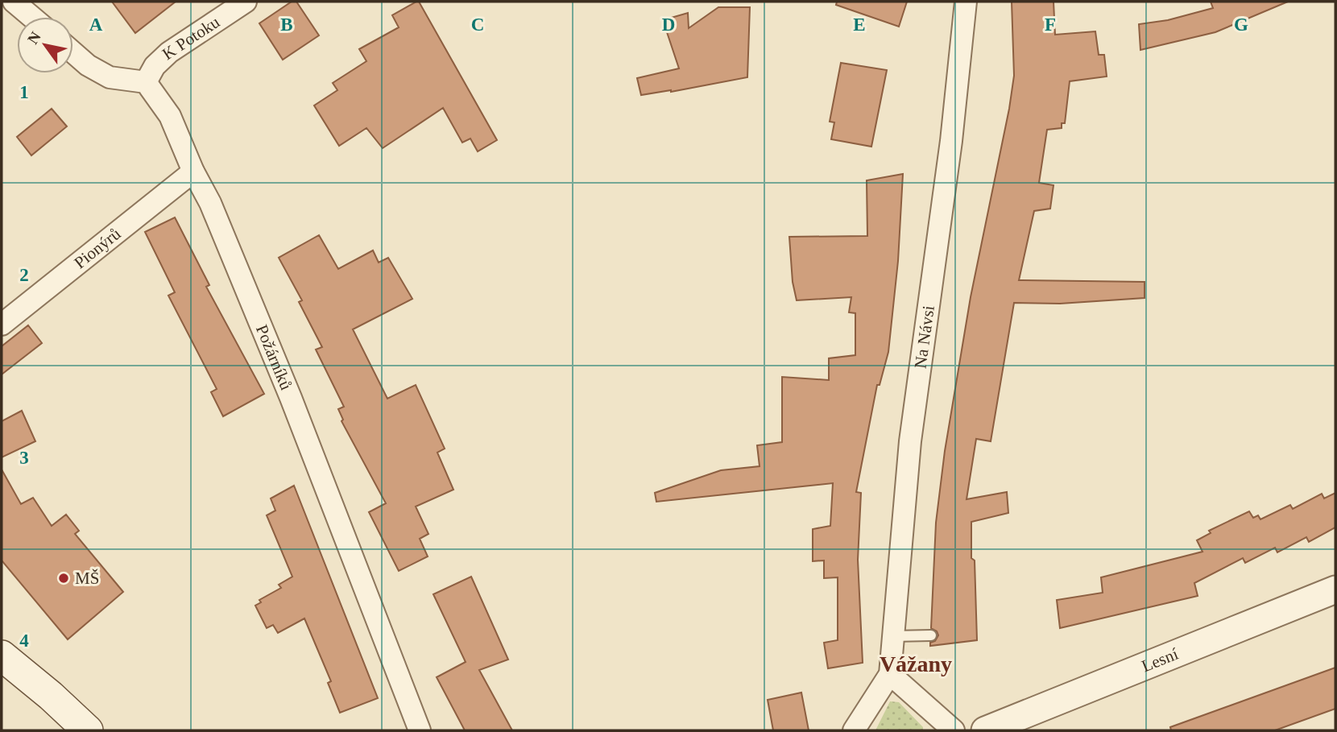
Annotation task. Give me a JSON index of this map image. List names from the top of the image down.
{
  "streets": {
    "street": [
      "K Potoku",
      "Pionýrů",
      "Na Návsi",
      "Požárníků",
      "Lesní"
    ]
  },
  "crossings": [
    ["K Potoku", "Požárníků"],
    ["Pionýrů", "Požárníků"]
  ],
  "districts": ["Vážany"],
  "places": ["MŠ"],
  "north": "top left",
  "grid": {
    "columns": [
      "A",
      "B",
      "C",
      "D",
      "E",
      "F",
      "G"
    ],
    "rows": [
      "1",
      "2",
      "3",
      "4"
    ]
  }
}
